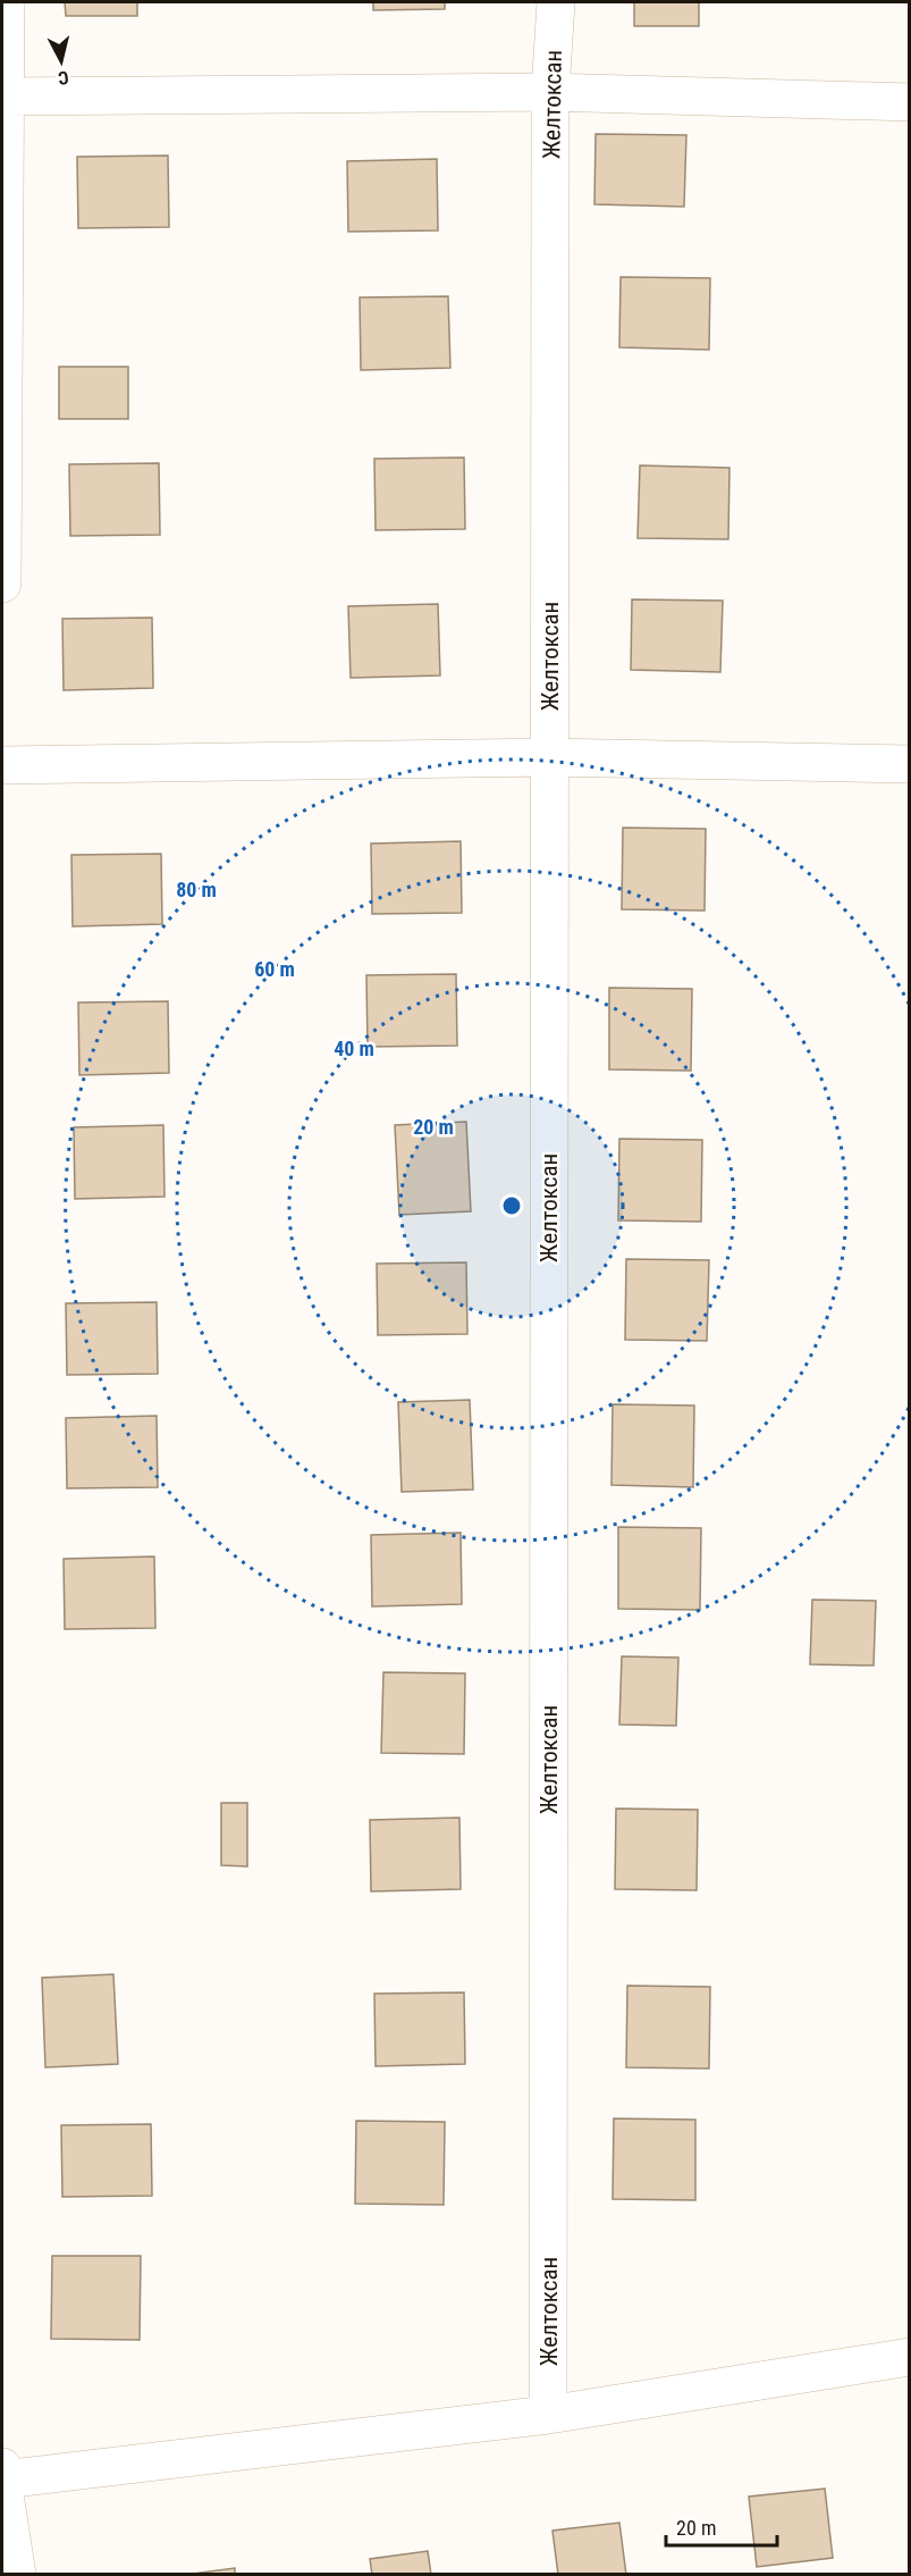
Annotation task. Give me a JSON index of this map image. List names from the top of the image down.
{
  "streets": {
    "street": ["Желтоксан"]
  },
  "scale_bar": "20 m",
  "north": "bottom",
  "rings": [
    "80 m",
    "60 m",
    "40 m",
    "20 m"
  ]
}
